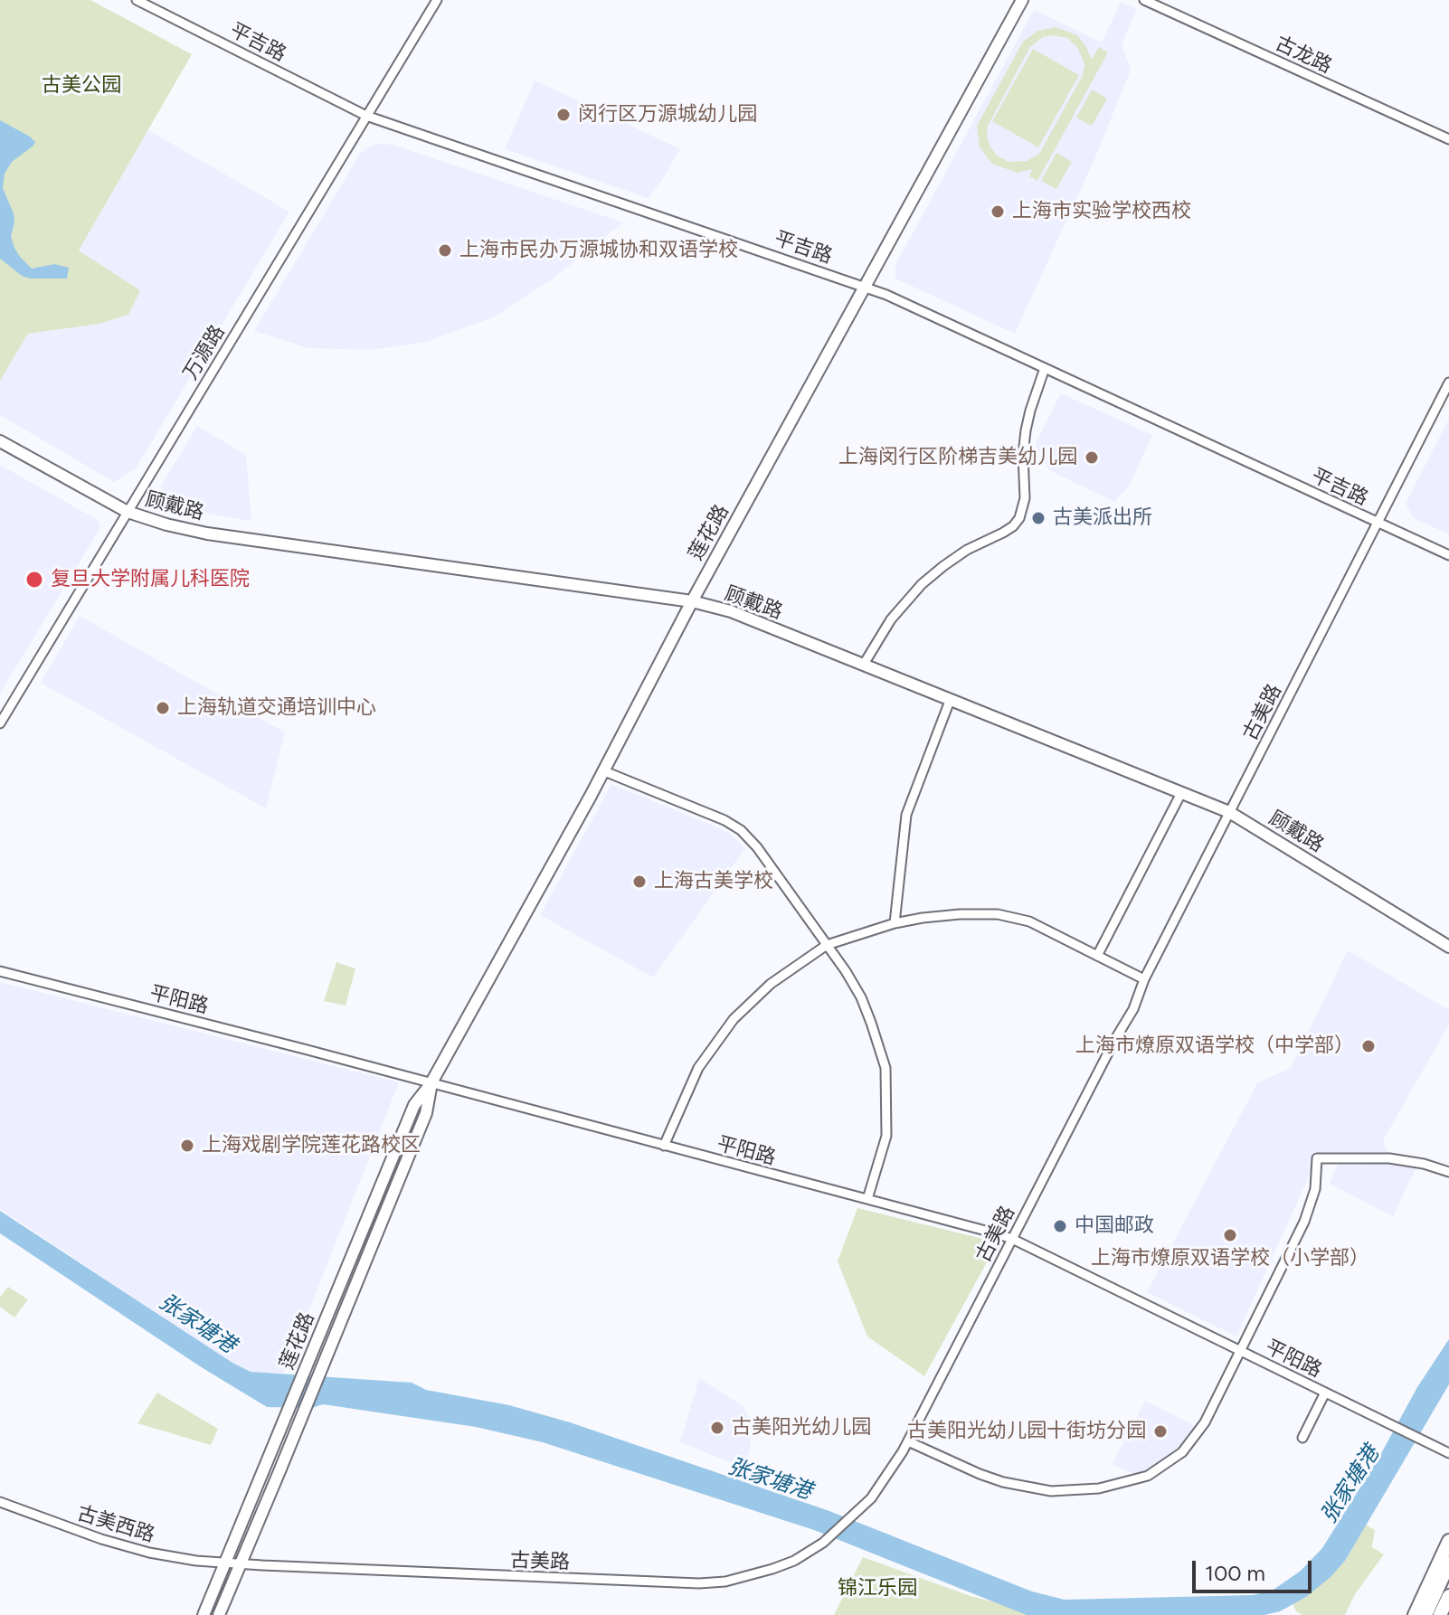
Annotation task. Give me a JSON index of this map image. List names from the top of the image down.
{
  "streets": {
    "main road": ["顾戴路", "莲花路"],
    "street": [
      "平吉路",
      "古龙路",
      "万源路",
      "古美路",
      "平阳路",
      "古美西路"
    ]
  },
  "crossings": [
    ["平吉路", "万源路"],
    ["平吉路", "莲花路"],
    ["平吉路", "古美路"],
    ["万源路", "顾戴路"],
    ["顾戴路", "莲花路"],
    ["顾戴路", "古美路"],
    ["莲花路", "古美路"],
    ["莲花路", "平阳路"],
    ["莲花路", "古美西路"],
    ["古美路", "平阳路"],
    ["古美路", "古美西路"]
  ],
  "water": ["张家塘港"],
  "parks": ["古美公园", "锦江乐园"],
  "places": [
    "闵行区万源城幼儿园",
    "上海市实验学校西校",
    "上海市民办万源城协和双语学校",
    "上海闵行区阶梯吉美幼儿园",
    "古美派出所",
    "复旦大学附属儿科医院",
    "上海轨道交通培训中心",
    "上海古美学校",
    "上海市燎原双语学校（中学部）",
    "上海戏剧学院莲花路校区",
    "中国邮政",
    "上海市燎原双语学校（小学部）",
    "古美阳光幼儿园",
    "古美阳光幼儿园十街坊分园"
  ],
  "scale_bar": "100 m"
}
